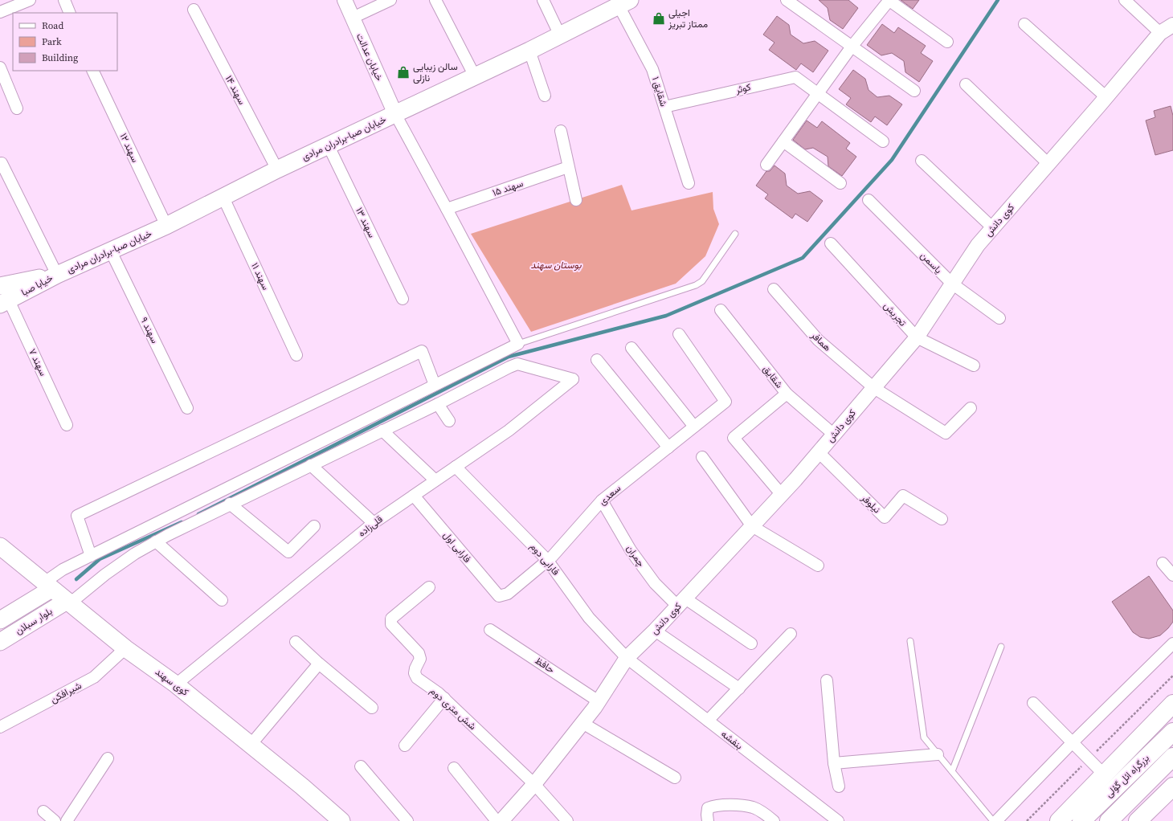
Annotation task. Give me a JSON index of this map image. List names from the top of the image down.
{
  "streets": {
    "highway": ["بزرگراه ائل گؤلی"],
    "main road": [
      "خیابان صبا-برادران مرادی",
      "خیابا صبا",
      "بلوار سبلان",
      "کوی سهند"
    ],
    "street": [
      "خیابان عدالت",
      "کوثر",
      "سهند ۱۴",
      "شقایق ۱",
      "سهند ۱۲",
      "سهند ۱۵",
      "کوی دانش",
      "سهند ۱۳",
      "یاسمن",
      "سهند ۱۱",
      "تجریش",
      "سهند ۹",
      "همافر",
      "سهند ۷",
      "شقایق",
      "سعدی",
      "نیلوفر",
      "قلی‌زاده",
      "فارابی اول",
      "چمران",
      "فارابی دوم",
      "حافظ",
      "شیر‌افکن",
      "شش متری دوم",
      "بنفشه"
    ]
  },
  "crossings": [
    ["خیابان عدالت", "خیابان صبا-برادران مرادی"],
    ["کوثر", "شقایق ۱"],
    ["سهند ۱۴", "خیابان صبا-برادران مرادی"],
    ["شقایق ۱", "خیابان صبا-برادران مرادی"],
    ["خیابان صبا-برادران مرادی", "سهند ۱۲"],
    ["خیابان صبا-برادران مرادی", "سهند ۱۳"],
    ["خیابان صبا-برادران مرادی", "سهند ۱۱"],
    ["خیابان صبا-برادران مرادی", "خیابا صبا"],
    ["خیابان صبا-برادران مرادی", "سهند ۹"],
    ["کوی دانش", "یاسمن"],
    ["کوی دانش", "تجریش"],
    ["کوی دانش", "همافر"],
    ["کوی دانش", "شقایق"],
    ["کوی دانش", "نیلوفر"],
    ["کوی دانش", "چمران"],
    ["کوی دانش", "فارابی دوم"],
    ["کوی دانش", "حافظ"],
    ["کوی دانش", "شش متری دوم"],
    ["کوی دانش", "بنفشه"],
    ["خیابا صبا", "سهند ۷"],
    ["سعدی", "فارابی اول"],
    ["سعدی", "چمران"],
    ["سعدی", "فارابی دوم"],
    ["قلی‌زاده", "فارابی اول"],
    ["قلی‌زاده", "فارابی دوم"],
    ["قلی‌زاده", "کوی سهند"],
    ["فارابی دوم", "بنفشه"],
    ["بلوار سبلان", "کوی سهند"],
    ["کوی سهند", "شیر‌افکن"]
  ],
  "parks": ["بوستان سهند"],
  "places": {
    "shop": ["اجیلی ممتاز تبریز", "سالن زیبایی نازلی"]
  },
  "legend": ["Road", "Park", "Building"]
}
